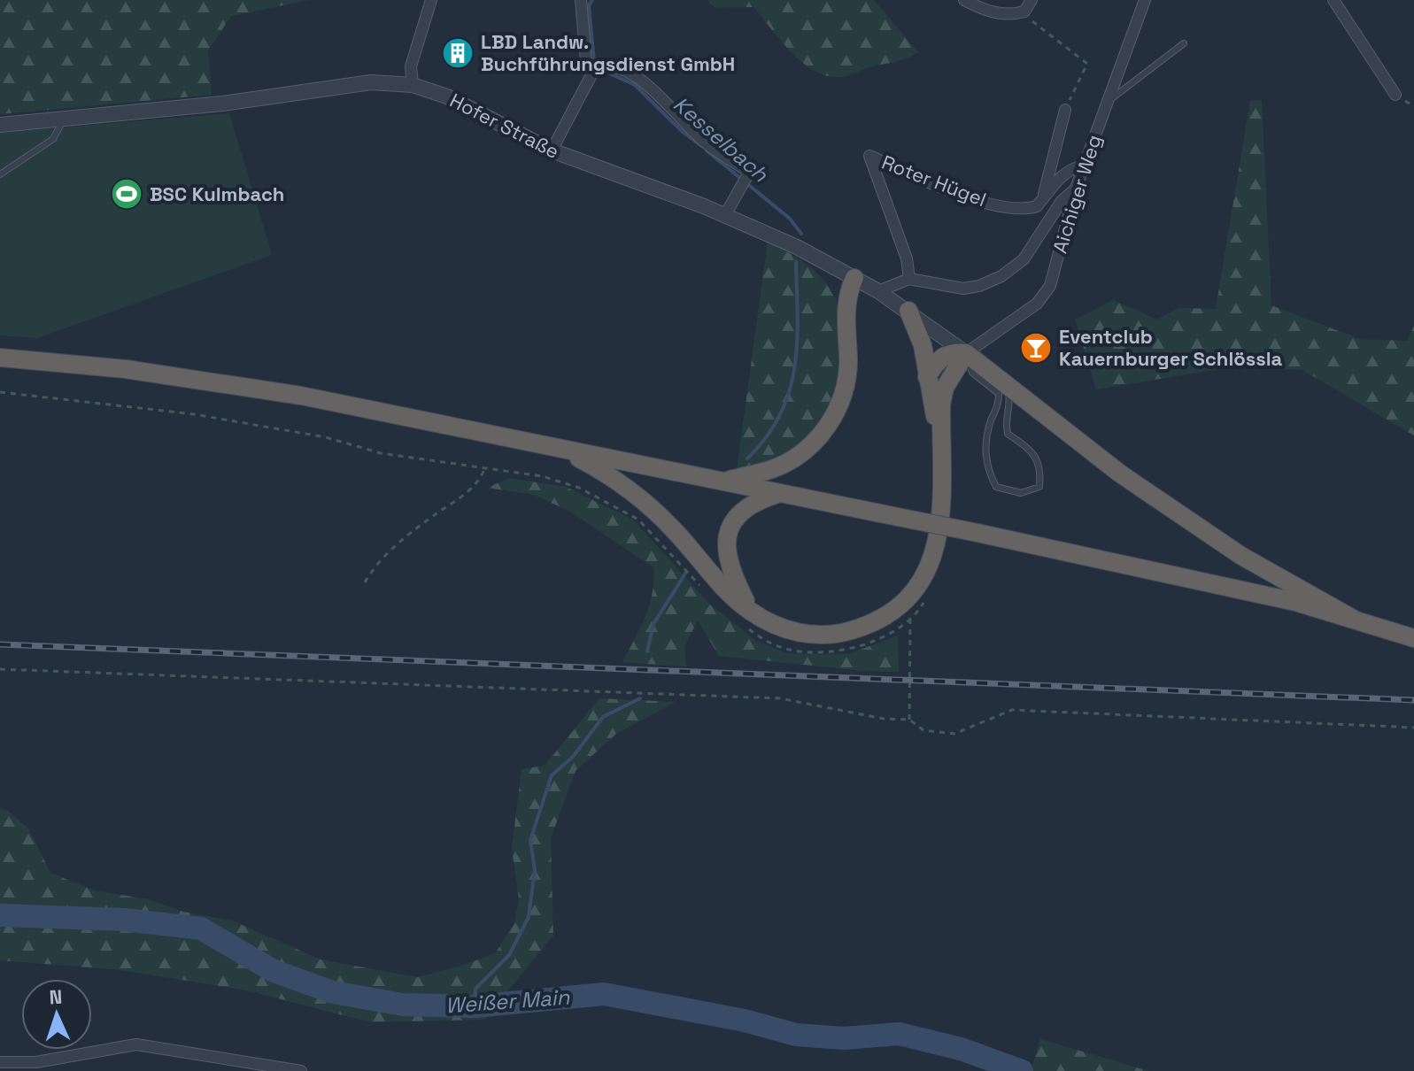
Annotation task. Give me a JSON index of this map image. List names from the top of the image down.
{
  "streets": {
    "street": ["Hofer Straße", "Roter Hügel", "Aichiger Weg"]
  },
  "crossings": [
    ["Hofer Straße", "Aichiger Weg"]
  ],
  "water": ["Kesselbach", "Weißer Main"],
  "places": {
    "building": ["LBD Landw. Buchführungsdienst GmbH"],
    "sports": ["BSC Kulmbach"],
    "bar": ["Eventclub Kauernburger Schlössla"]
  },
  "north": "top"
}
